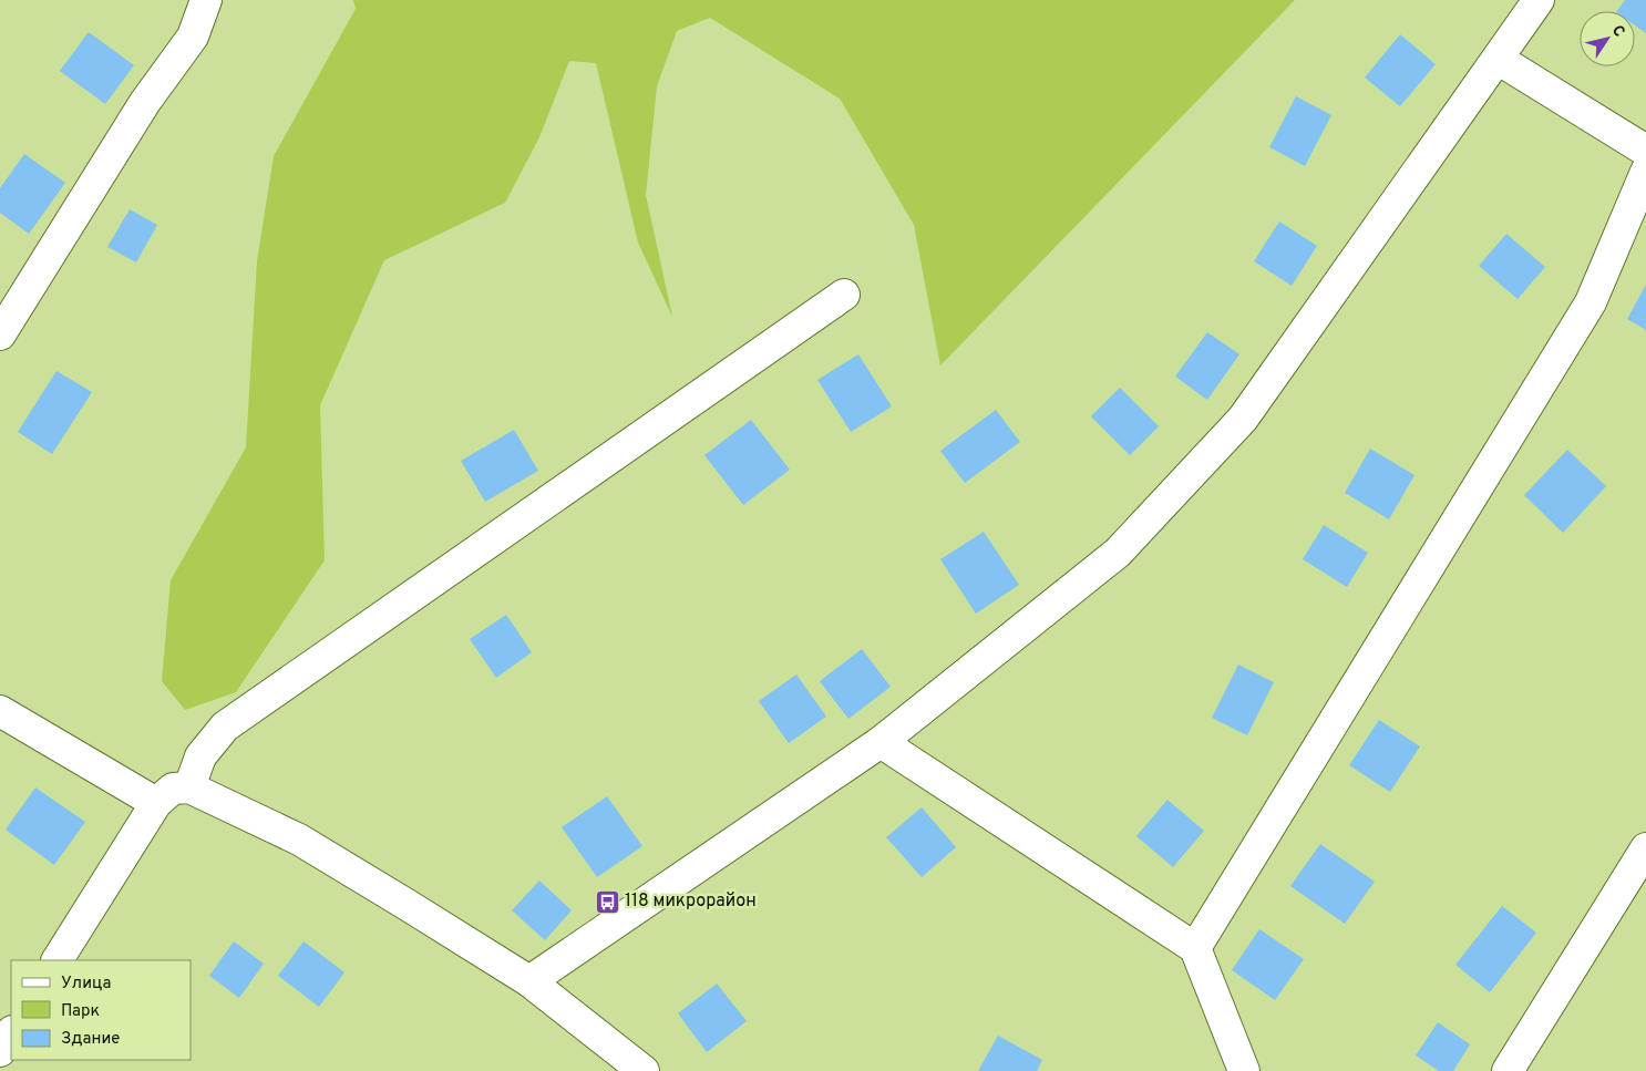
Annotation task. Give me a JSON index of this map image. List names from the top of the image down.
{
  "places": {
    "bus stop": ["118 микрорайон"]
  },
  "legend": ["Улица", "Парк", "Здание"],
  "north": "top right"
}
